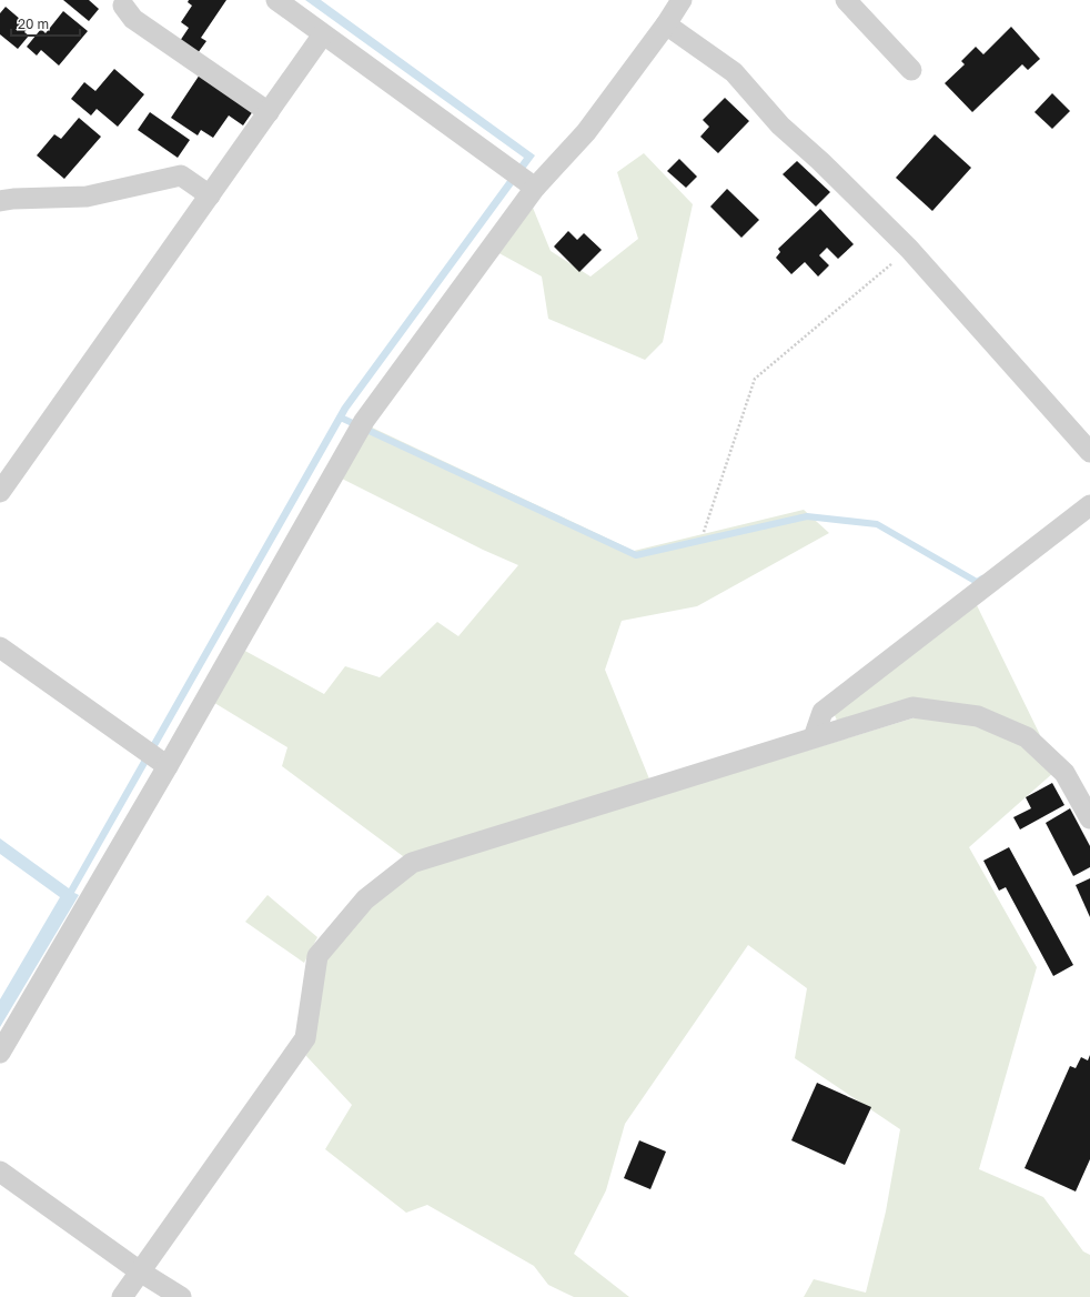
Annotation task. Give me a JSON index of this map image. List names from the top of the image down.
{
  "scale_bar": "20 m"
}
